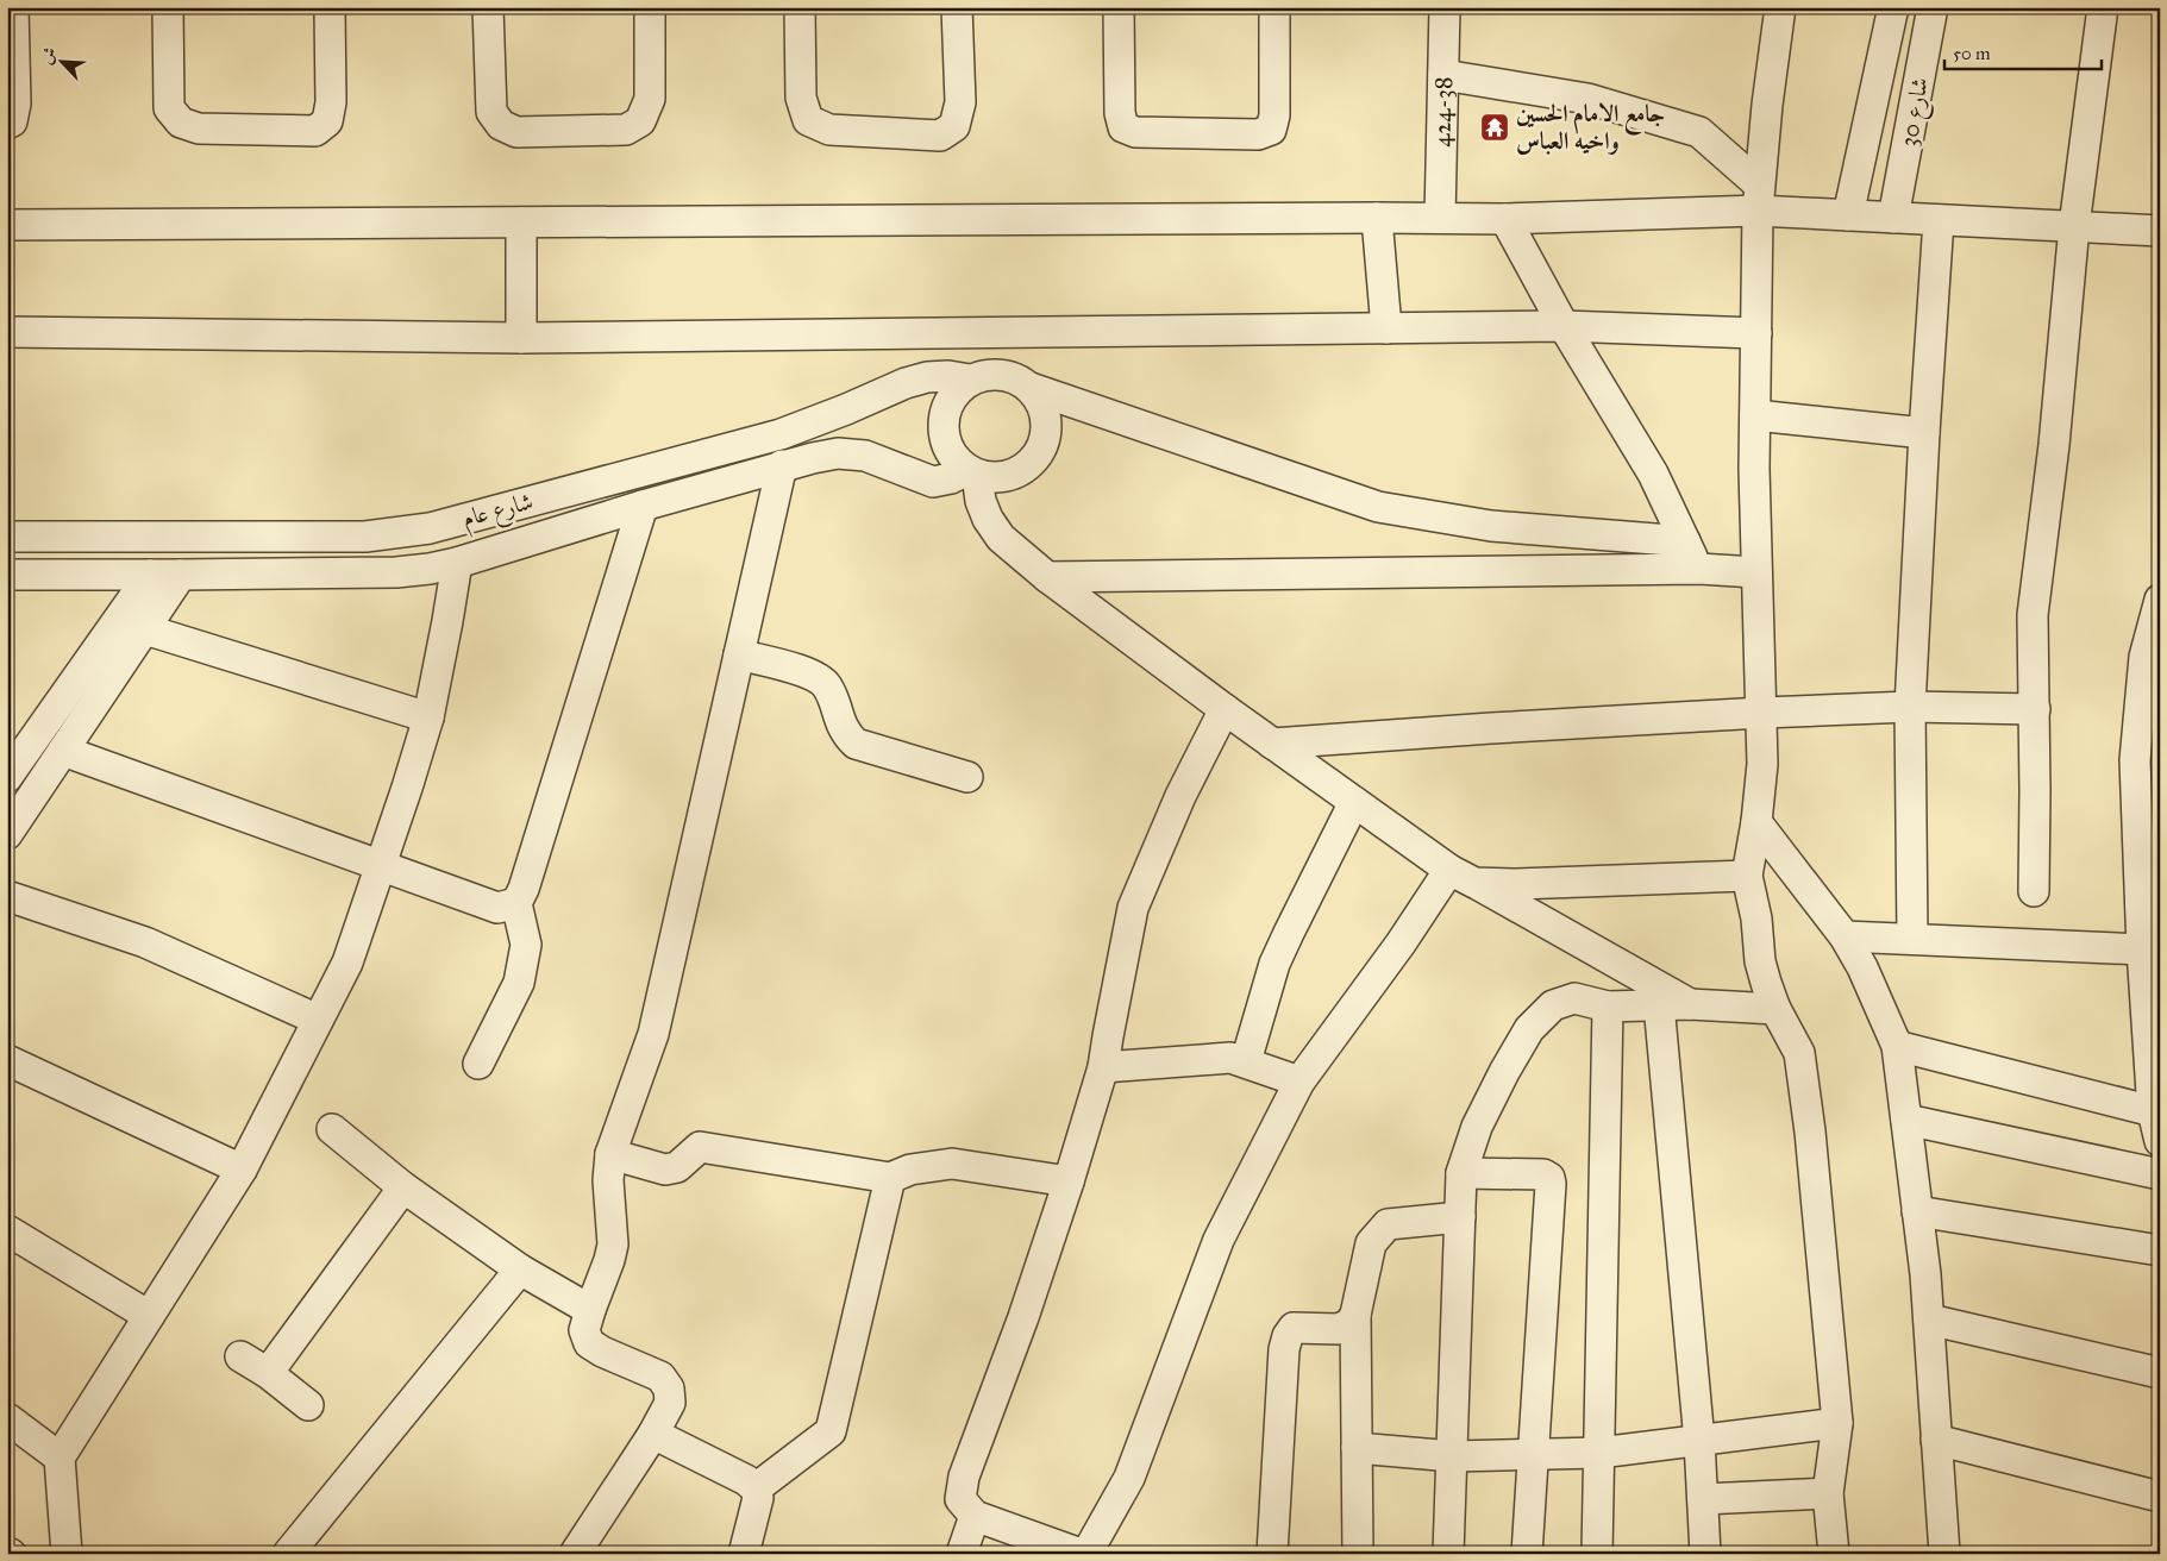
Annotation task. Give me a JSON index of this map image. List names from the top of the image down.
{
  "streets": {
    "street": ["424-38", "شارع 30", "شارع عام"]
  },
  "places": {
    "temple": ["جامع الامام الحسين واخيه العباس"]
  },
  "scale_bar": "50 m",
  "north": "top left"
}
